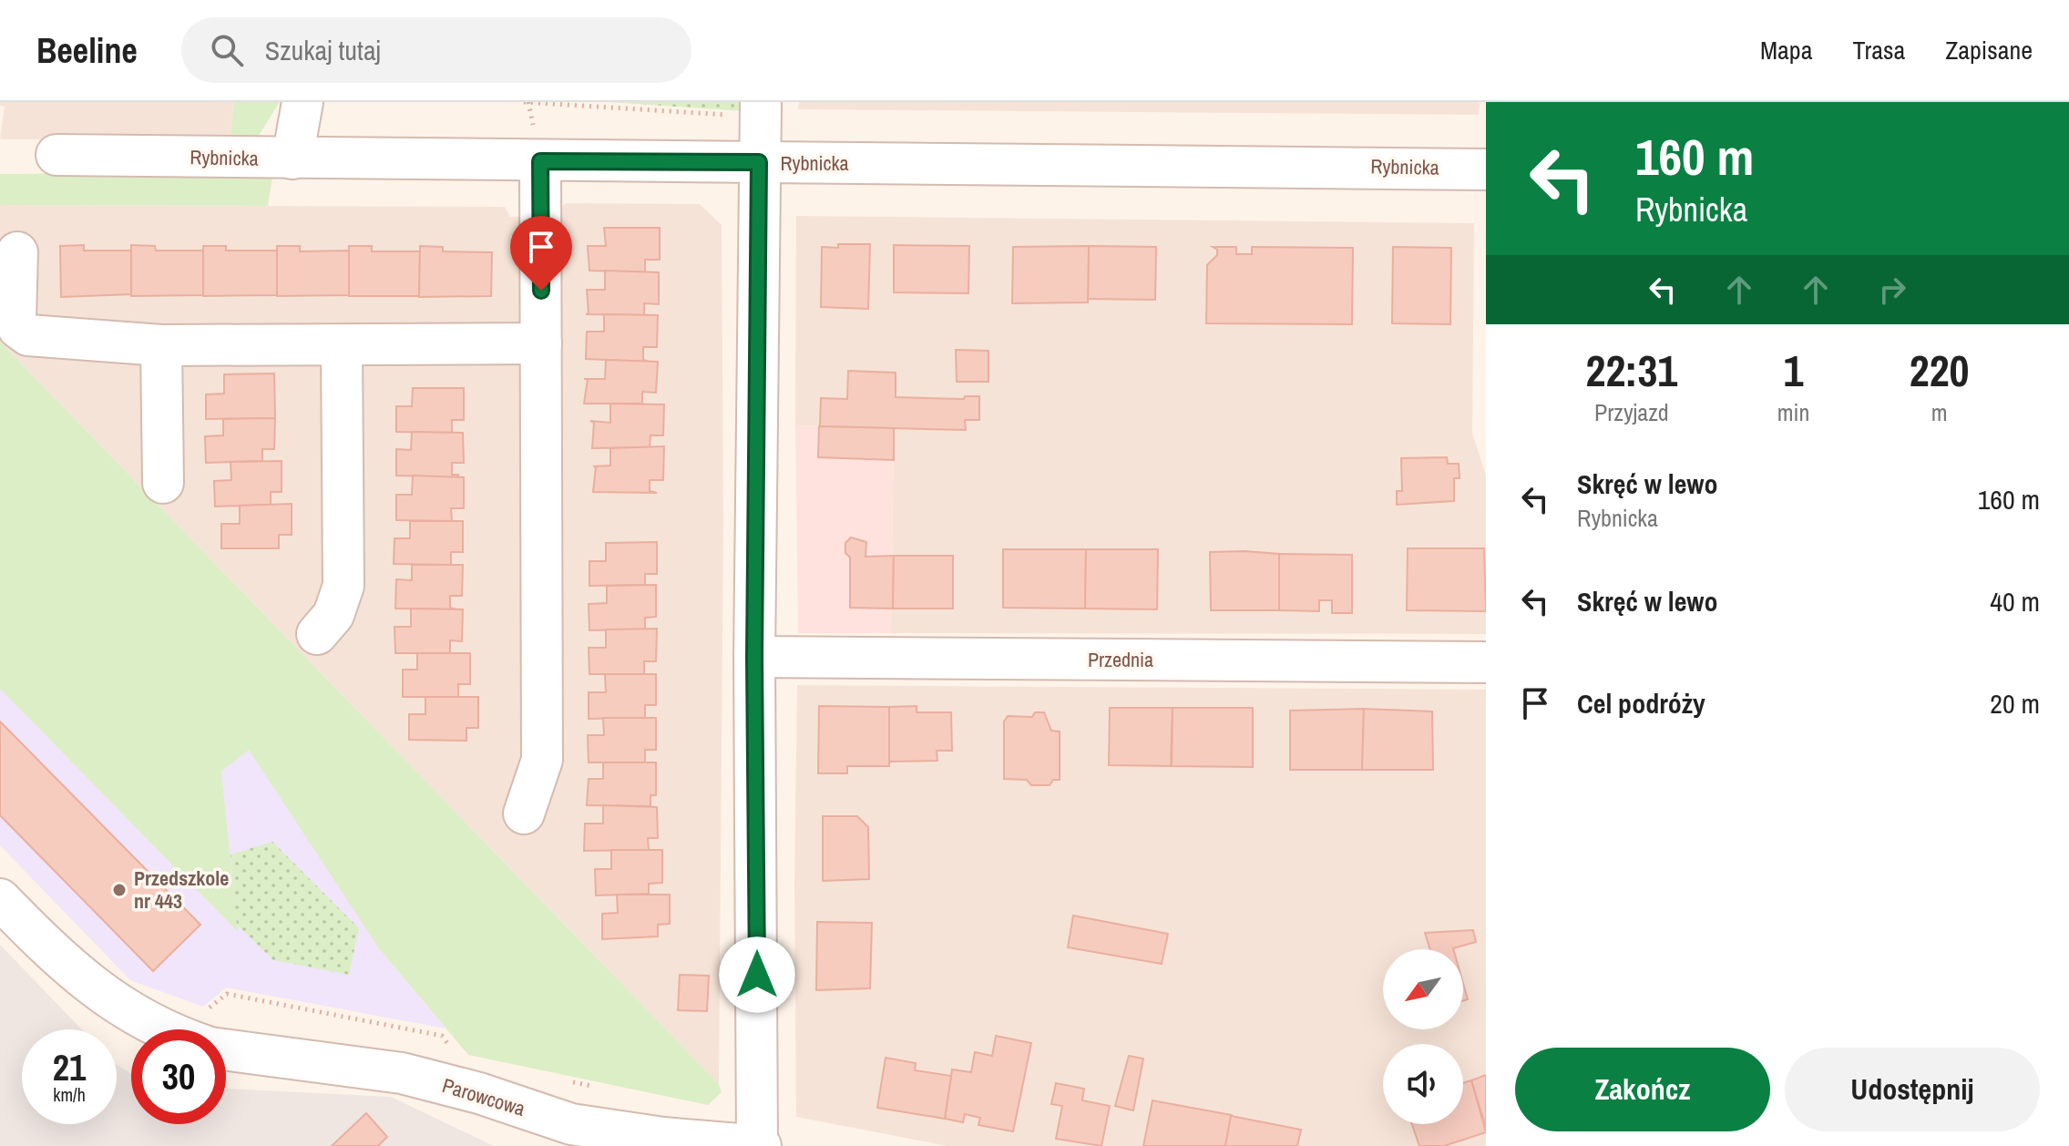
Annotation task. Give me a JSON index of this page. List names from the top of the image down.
{
  "streets": {
    "street": ["Rybnicka", "Przednia", "Parowcowa"]
  },
  "places": ["Przedszkole nr 443"],
  "north": "bottom left",
  "page": {
    "header": "Beeline",
    "search": "Szukaj tutaj",
    "nav": ["Mapa", "Trasa", "Zapisane"],
    "turn": ["160 m", "Rybnicka"],
    "eta": [
      "22:31",
      "Przyjazd",
      "1",
      "min",
      "220",
      "m"
    ],
    "list": [
      {
        "name": "Skręć w lewo",
        "note": "Rybnicka",
        "value": "160 m"
      },
      {
        "name": "Skręć w lewo",
        "value": "40 m"
      },
      {
        "name": "Cel podróży",
        "value": "20 m"
      }
    ],
    "speed": "21 km/h",
    "limit": "30",
    "buttons": ["Zakończ", "Udostępnij"]
  }
}
